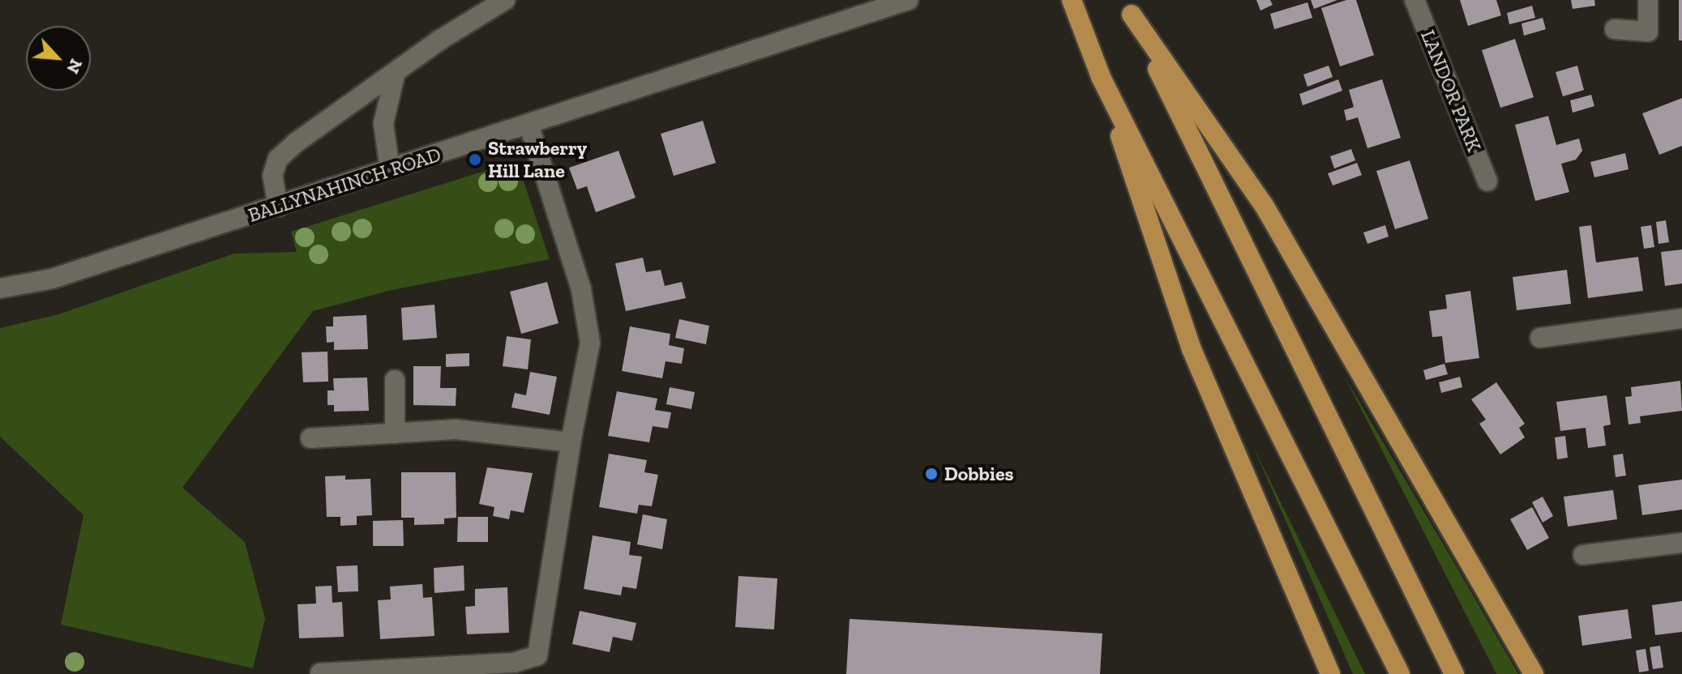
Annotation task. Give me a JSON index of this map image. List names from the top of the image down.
{
  "streets": {
    "street": ["LANDOR PARK", "BALLYNAHINCH ROAD"]
  },
  "places": ["Strawberry Hill Lane", "Dobbies"],
  "north": "bottom right"
}
